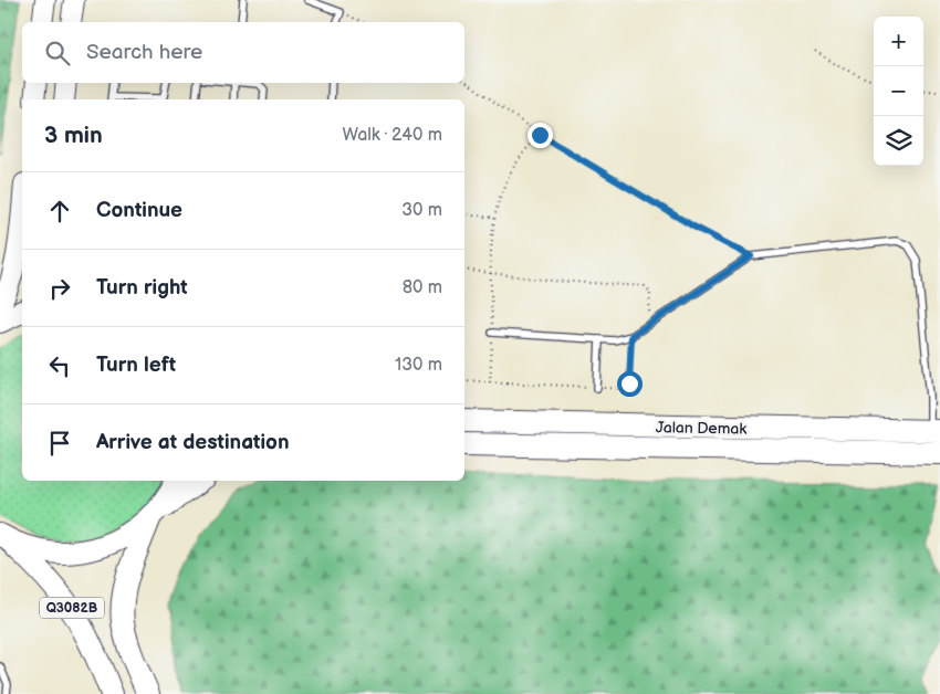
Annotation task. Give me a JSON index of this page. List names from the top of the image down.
{
  "streets": {
    "highway": ["Jalan Demak", "Q3082B"]
  },
  "page": {
    "map_buttons": ["+", "−"],
    "search": "Search here",
    "heading": ["3 min", "Walk · 240 m"],
    "list": [
      ["Continue", "30 m"],
      ["Turn right", "80 m"],
      ["Turn left", "130 m"],
      "Arrive at destination"
    ]
  }
}
